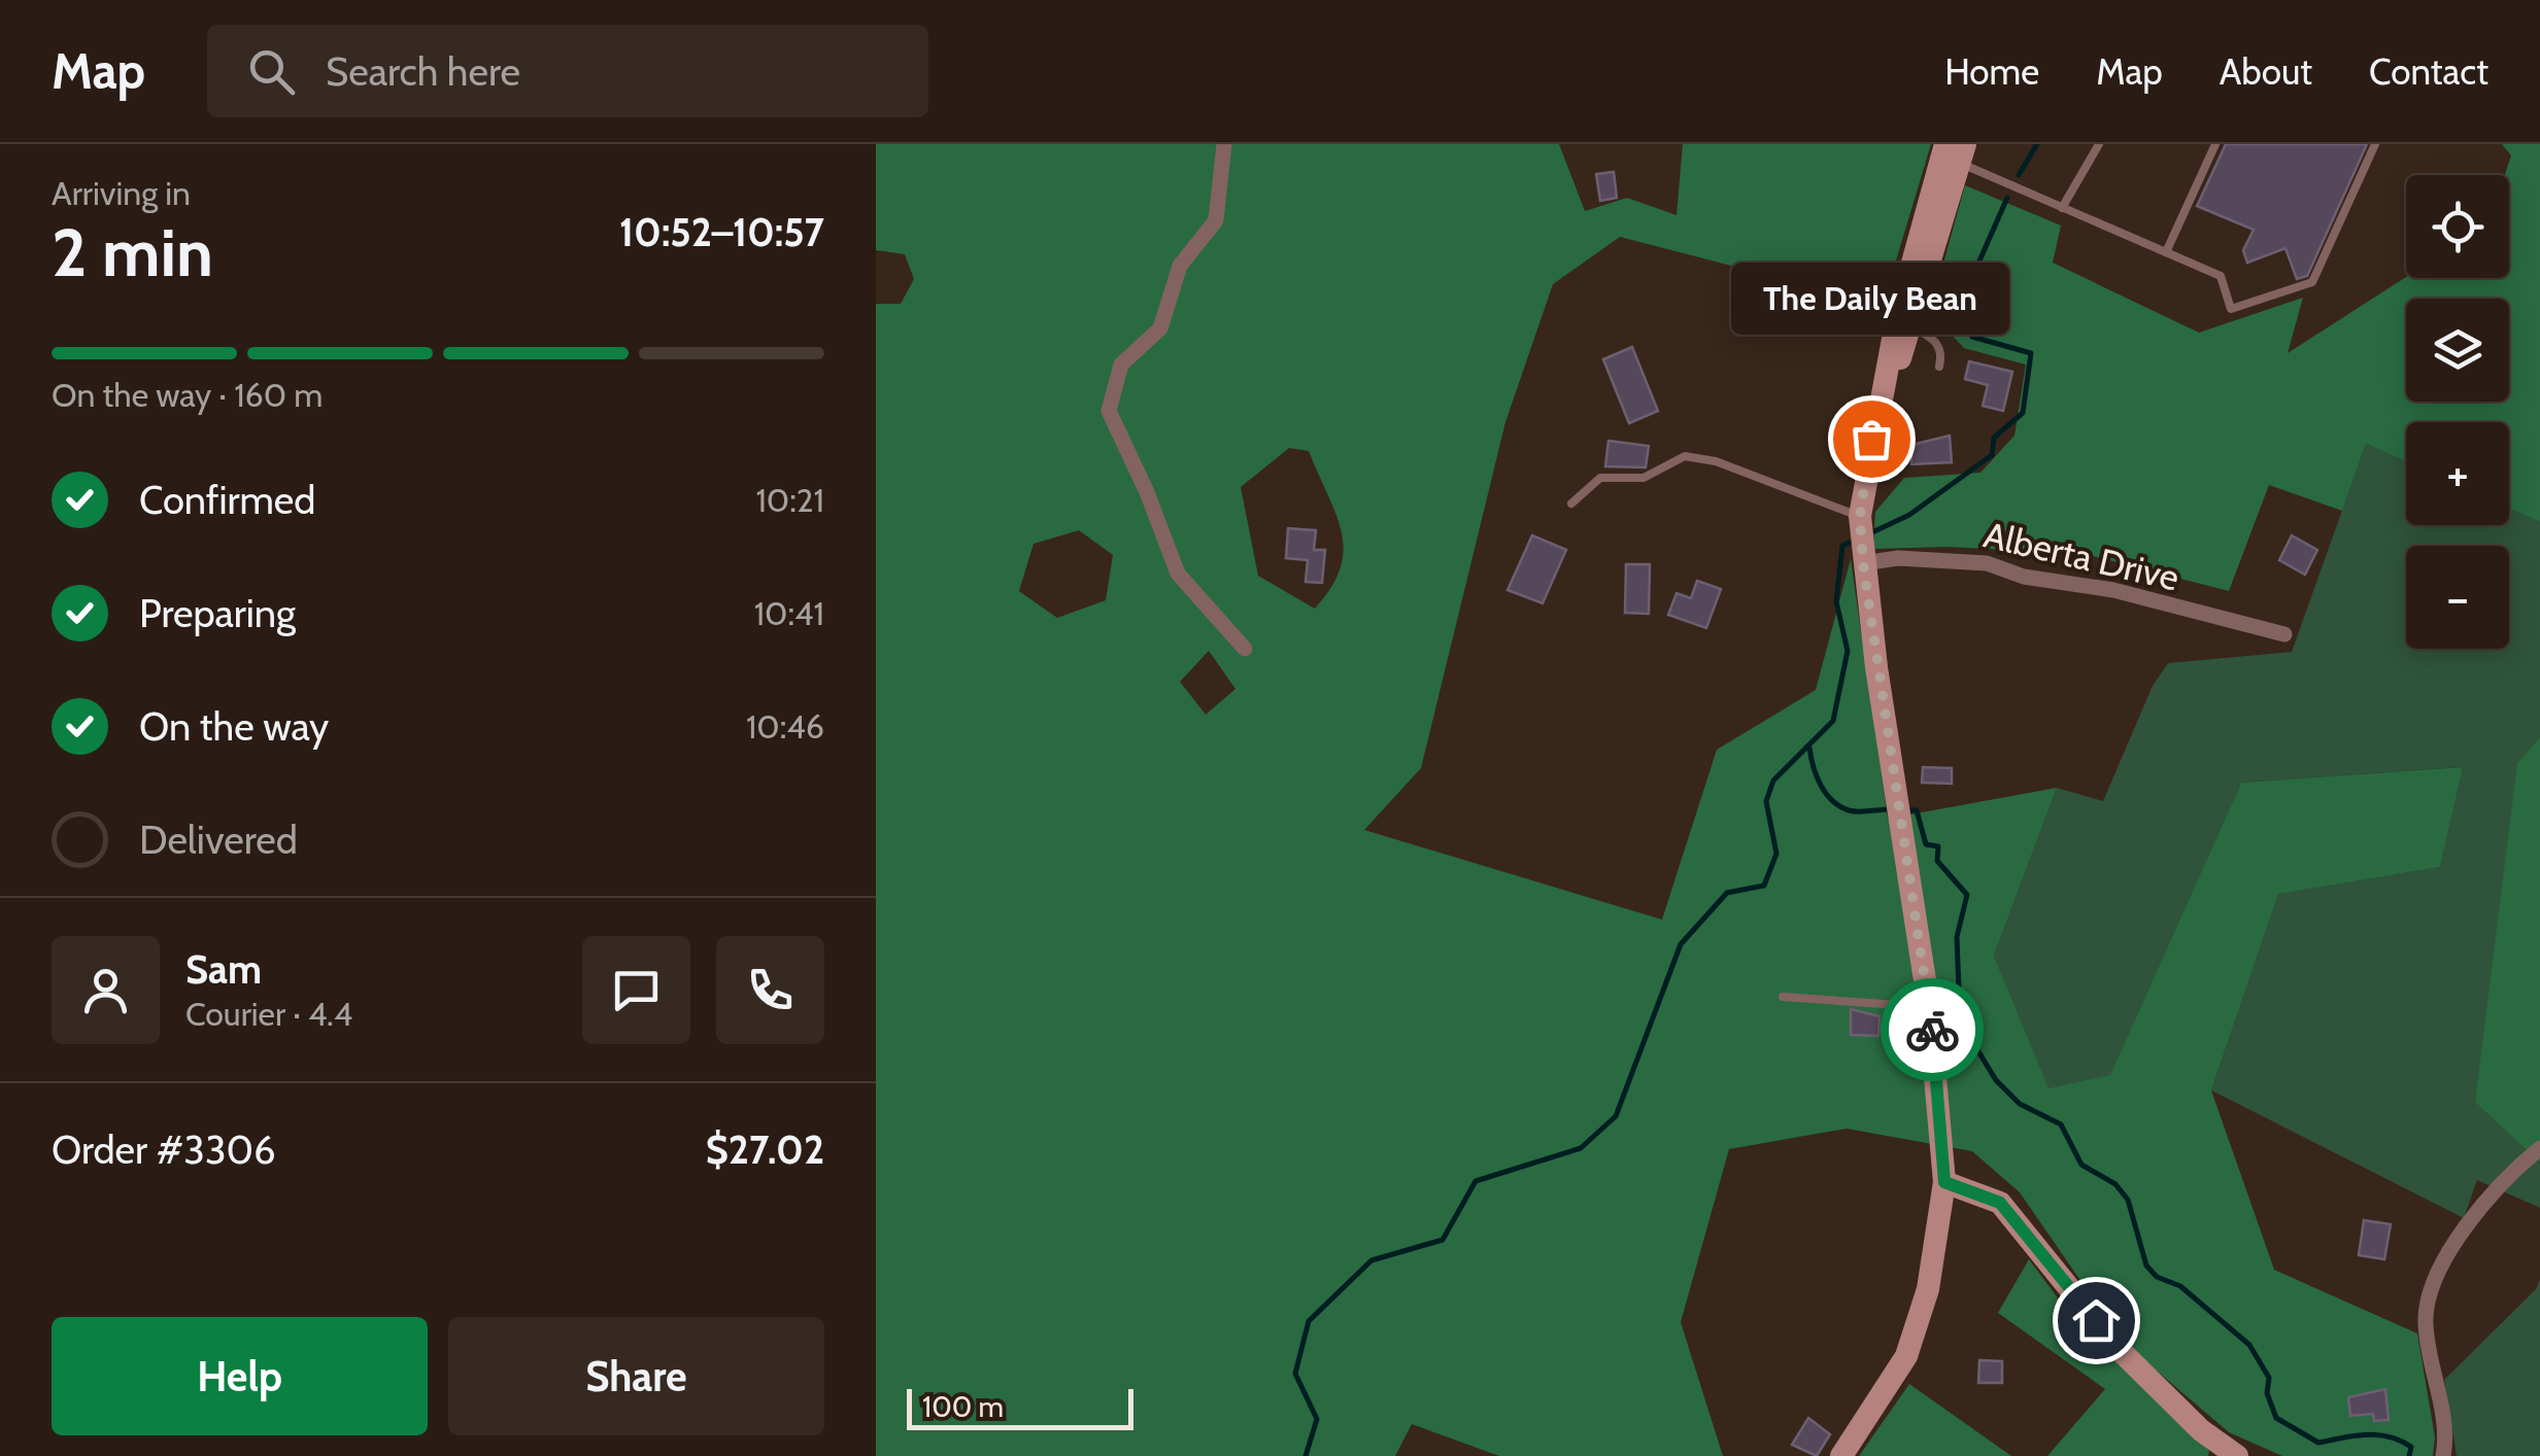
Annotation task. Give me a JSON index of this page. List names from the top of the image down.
{
  "streets": {
    "street": ["Alberta Drive"]
  },
  "places": ["The Daily Bean"],
  "scale_bar": "100 m",
  "page": {
    "header": "Map",
    "search": "Search here",
    "nav": [
      "Home",
      "Map",
      "About",
      "Contact"
    ],
    "heading": ["2 min", "Arriving in", "10:52–10:57"],
    "panel": [
      "Sam",
      "Courier · 4.4",
      "Order #3306",
      "$27.02"
    ],
    "map_buttons": ["+", "−"],
    "bubble": "The Daily Bean",
    "bar": "On the way · 160 m",
    "list": [
      ["Confirmed", "10:21"],
      ["Preparing", "10:41"],
      ["On the way", "10:46"],
      "Delivered"
    ],
    "buttons": ["Help", "Share"],
    "scale": "100 m"
  }
}
